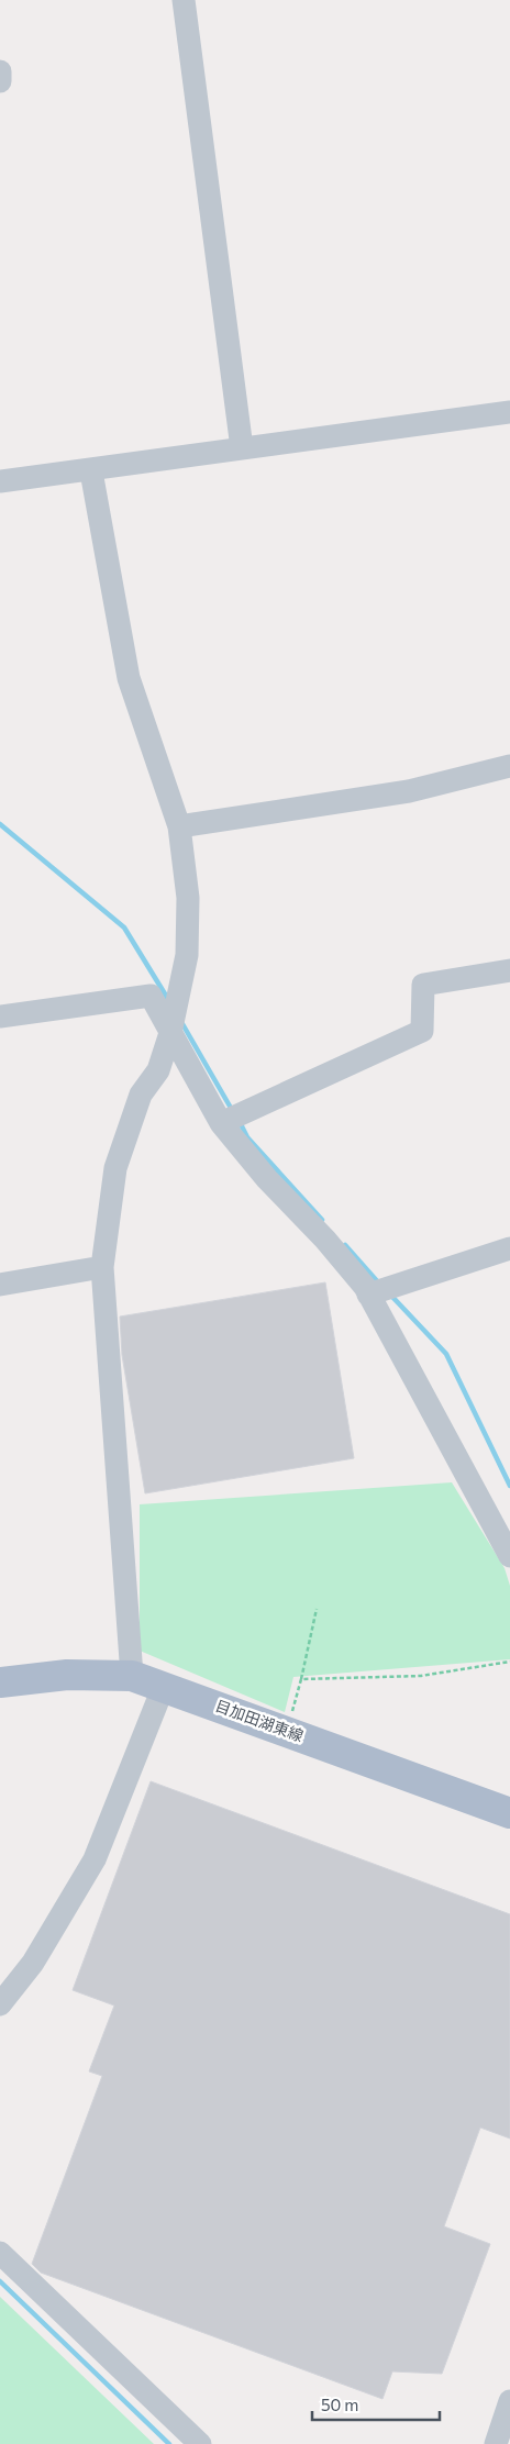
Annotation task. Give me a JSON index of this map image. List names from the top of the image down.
{
  "streets": {
    "main road": ["目加田湖東線"]
  },
  "scale_bar": "50 m"
}
